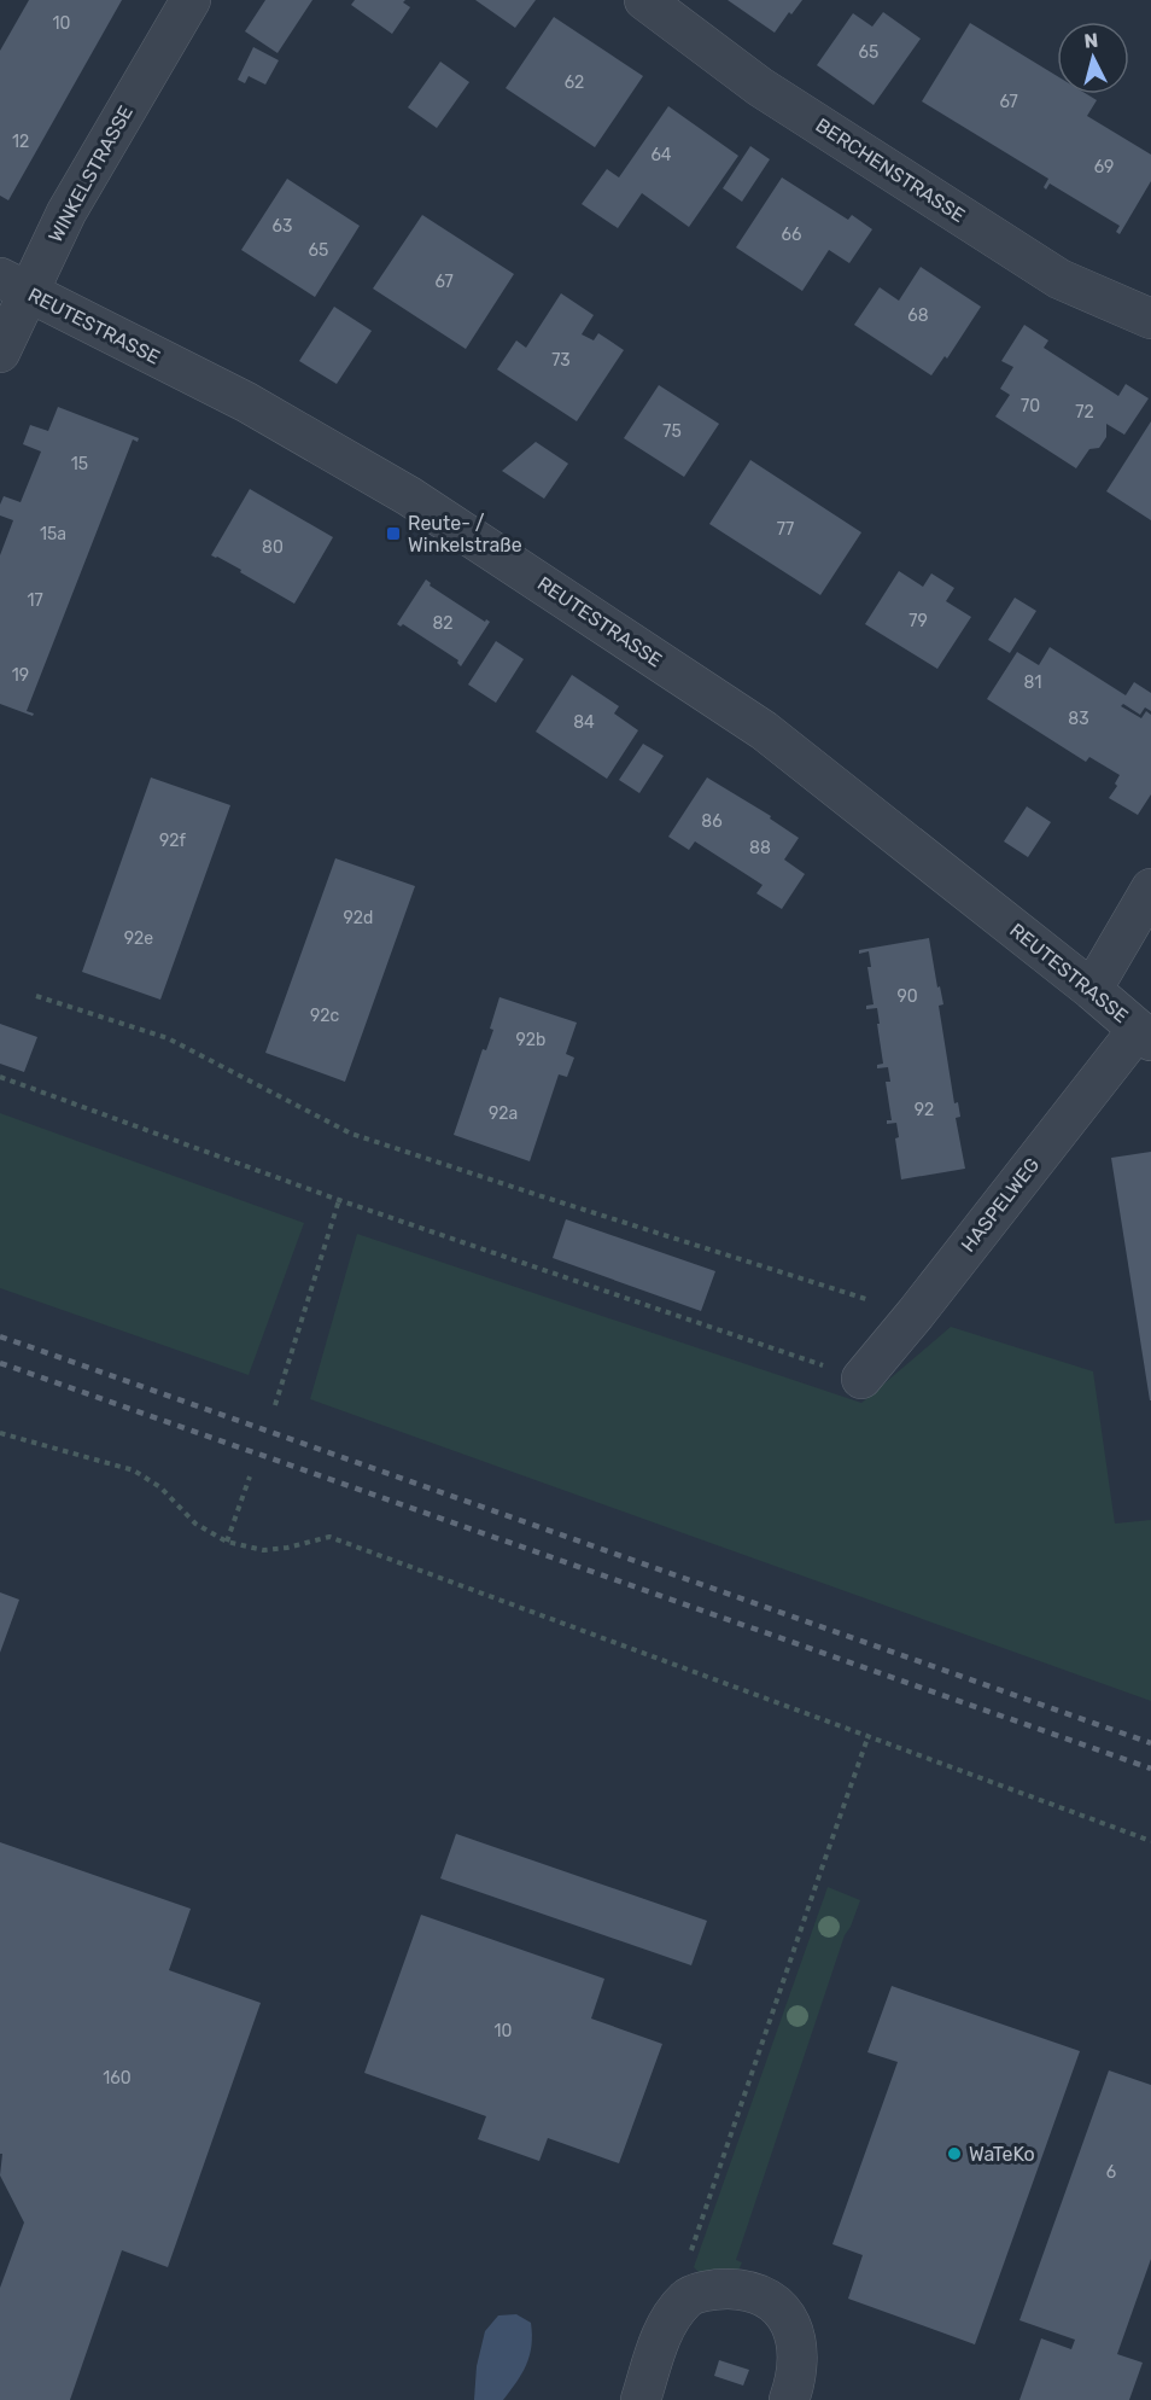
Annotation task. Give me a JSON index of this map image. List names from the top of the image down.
{
  "streets": {
    "street": [
      "BERCHENSTRASSE",
      "WINKELSTRASSE",
      "REUTESTRASSE",
      "HASPELWEG"
    ]
  },
  "crossings": [
    ["WINKELSTRASSE", "REUTESTRASSE"],
    ["REUTESTRASSE", "HASPELWEG"]
  ],
  "places": {
    "transit": ["Reute- / Winkelstraße"],
    "other": ["WaTeKo"]
  },
  "house_numbers": [
    "10",
    "65",
    "62",
    "67",
    "12",
    "64",
    "69",
    "63",
    "66",
    "65",
    "67",
    "68",
    "73",
    "70",
    "72",
    "75",
    "15",
    "77",
    "15a",
    "80",
    "17",
    "79",
    "82",
    "19",
    "81",
    "83",
    "84",
    "86",
    "92f",
    "88",
    "92d",
    "92e",
    "90",
    "92c",
    "92b",
    "92",
    "92a",
    "10",
    "160",
    "6"
  ],
  "north": "top"
}
